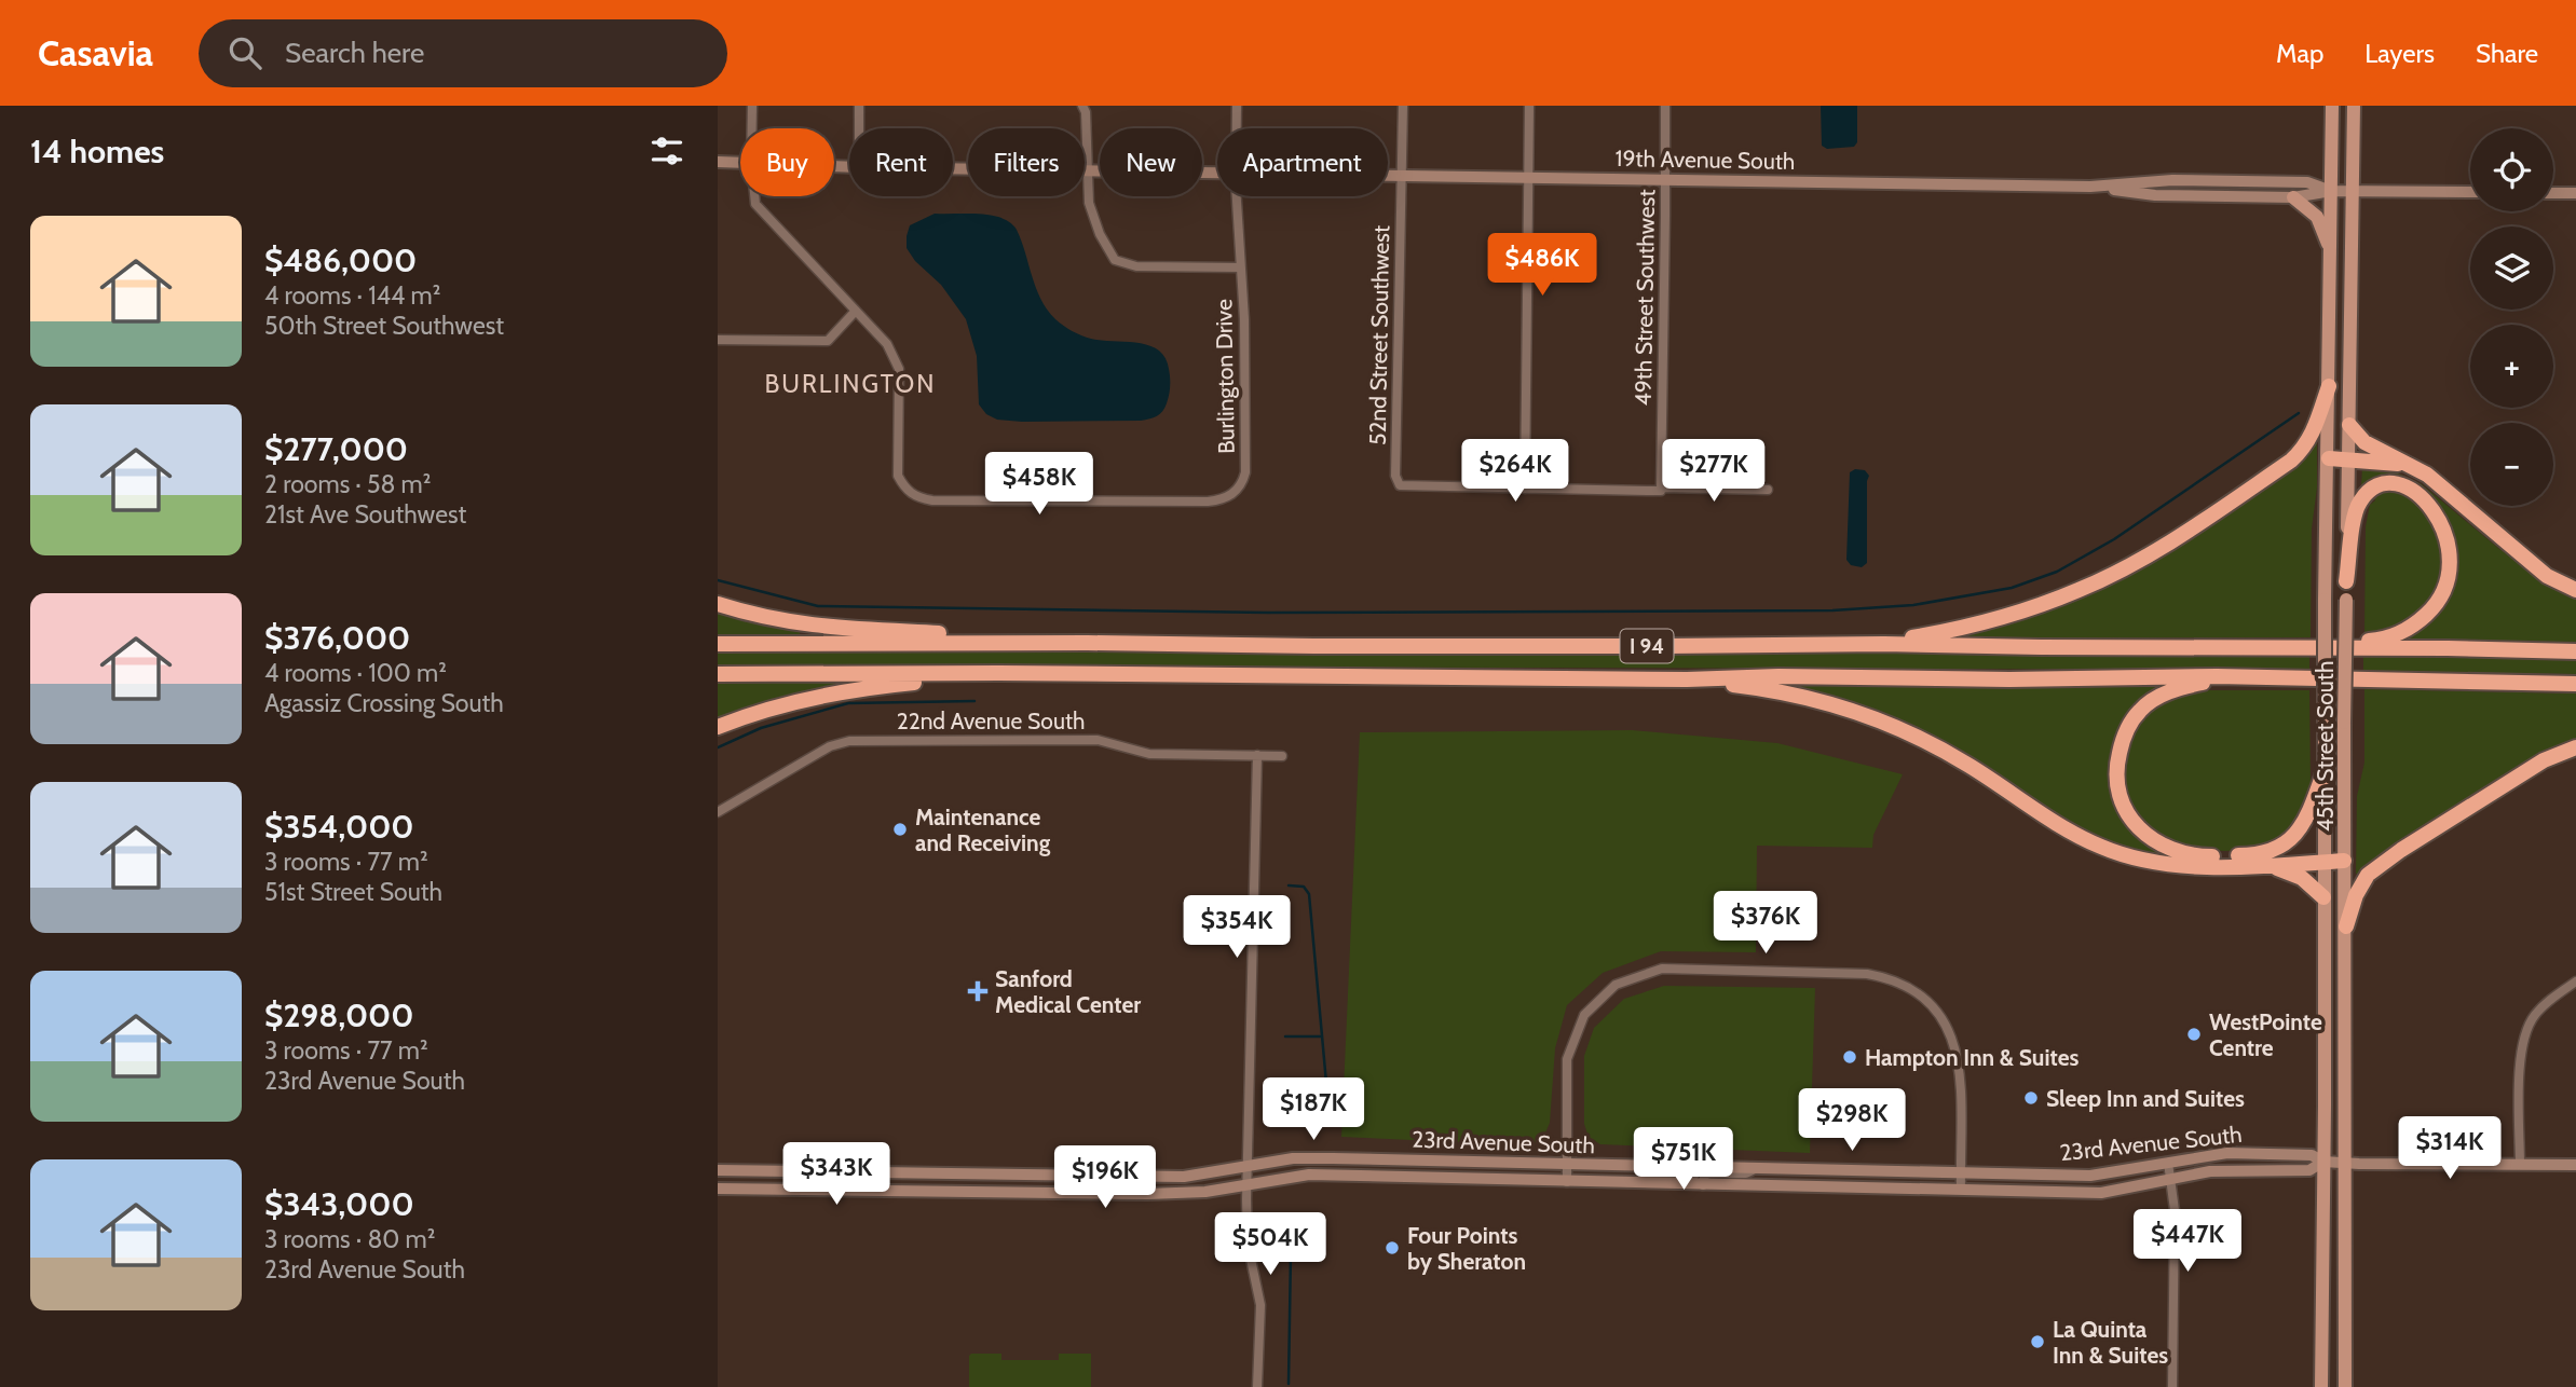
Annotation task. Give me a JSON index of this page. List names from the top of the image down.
{
  "streets": {
    "highway": ["I 94"],
    "main road": ["45th Street South"],
    "street": [
      "19th Avenue South",
      "49th Street Southwest",
      "52nd Street Southwest",
      "Burlington Drive",
      "22nd Avenue South",
      "23rd Avenue South"
    ]
  },
  "crossings": [
    ["19th Avenue South", "49th Street Southwest"],
    ["19th Avenue South", "52nd Street Southwest"],
    ["19th Avenue South", "45th Street South"],
    ["45th Street South", "23rd Avenue South"]
  ],
  "districts": ["BURLINGTON"],
  "places": {
    "other": [
      "Maintenance and Receiving",
      "WestPointe Centre",
      "Hampton Inn & Suites",
      "Sleep Inn and Suites",
      "Four Points by Sheraton",
      "La Quinta Inn & Suites"
    ],
    "health": ["Sanford Medical Center"]
  },
  "page": {
    "header": "Casavia",
    "search": "Search here",
    "nav": ["Map", "Layers", "Share"],
    "heading": "14 homes",
    "map_buttons": ["+", "−"],
    "chip": [
      "Buy",
      "Rent",
      "Filters",
      "New",
      "Apartment"
    ],
    "list": [
      {
        "name": "$486,000",
        "note": "4 rooms · 144 m² · 50th Street Southwest"
      },
      {
        "name": "$277,000",
        "note": "2 rooms · 58 m² · 21st Ave Southwest"
      },
      {
        "name": "$376,000",
        "note": "4 rooms · 100 m² · Agassiz Crossing South"
      },
      {
        "name": "$354,000",
        "note": "3 rooms · 77 m² · 51st Street South"
      },
      {
        "name": "$298,000",
        "note": "3 rooms · 77 m² · 23rd Avenue South"
      },
      {
        "name": "$343,000",
        "note": "3 rooms · 80 m² · 23rd Avenue South"
      }
    ],
    "price": [
      "$486K",
      "$264K",
      "$277K",
      "$458K",
      "$376K",
      "$354K",
      "$187K",
      "$298K",
      "$314K",
      "$751K",
      "$343K",
      "$196K",
      "$447K",
      "$504K"
    ]
  }
}
